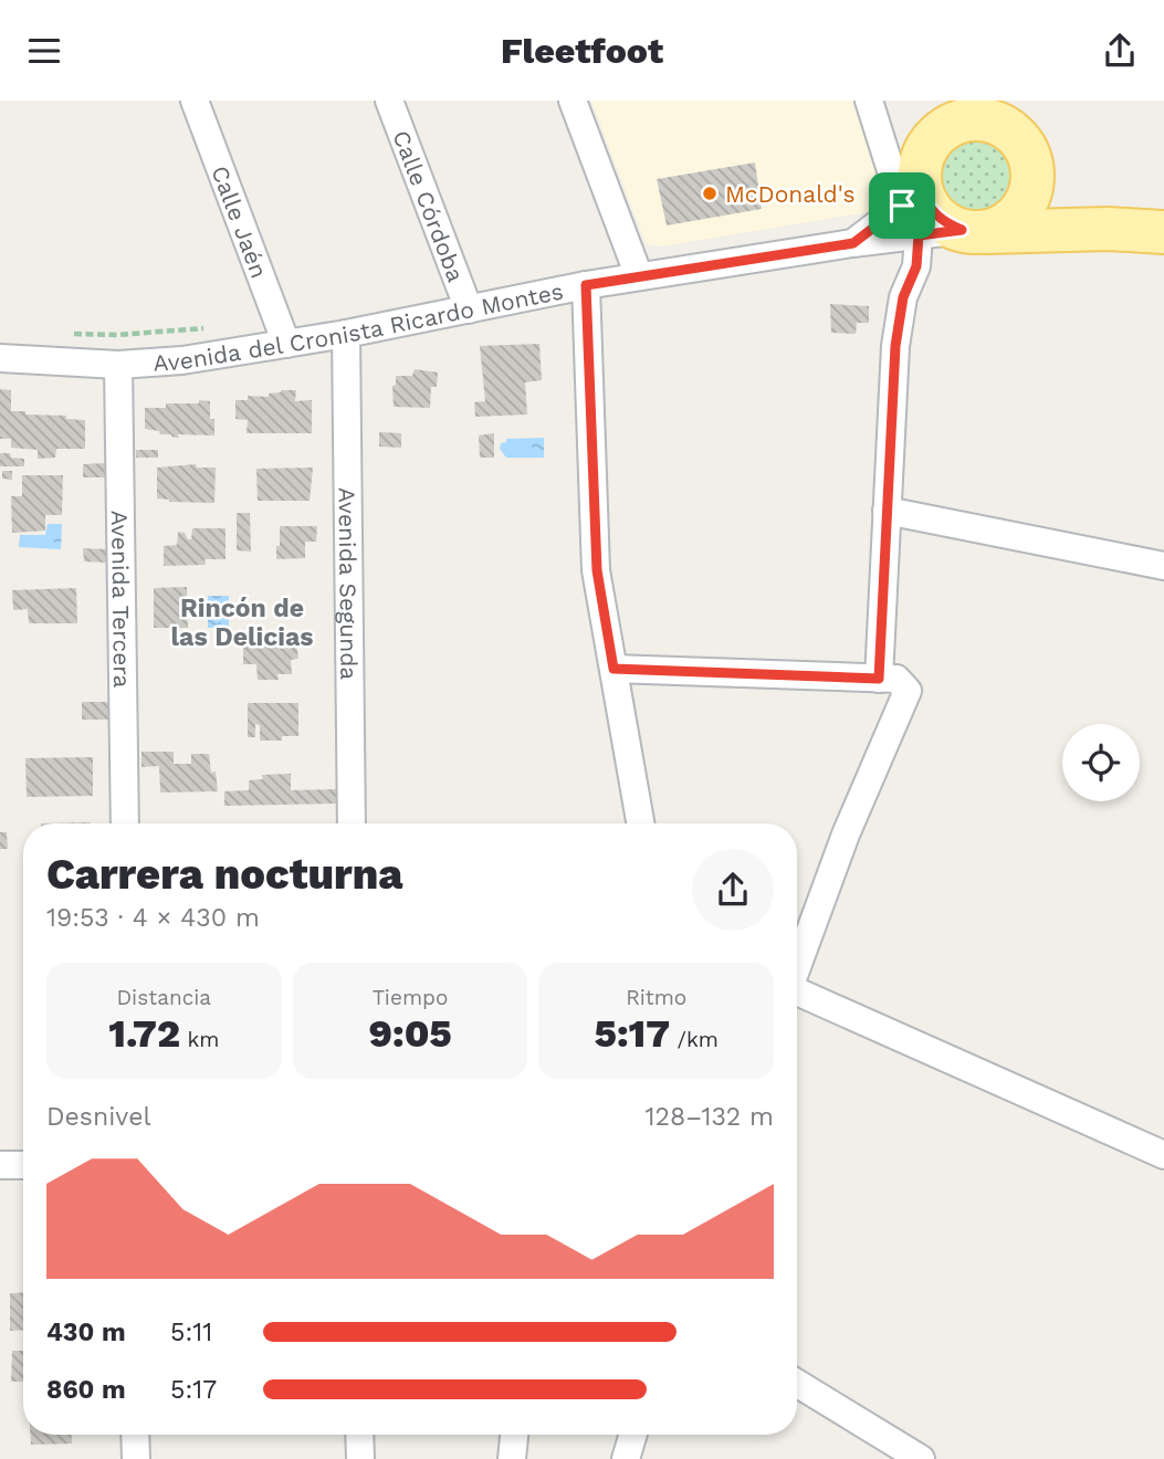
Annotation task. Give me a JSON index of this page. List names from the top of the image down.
{
  "streets": {
    "street": [
      "Calle Córdoba",
      "Calle Jaén",
      "Avenida del Cronista Ricardo Montes",
      "Avenida Segunda",
      "Avenida Tercera"
    ]
  },
  "crossings": [
    ["Calle Córdoba", "Avenida del Cronista Ricardo Montes"],
    ["Calle Jaén", "Avenida del Cronista Ricardo Montes"],
    ["Avenida del Cronista Ricardo Montes", "Avenida Segunda"],
    ["Avenida del Cronista Ricardo Montes", "Avenida Tercera"]
  ],
  "districts": ["Rincón de las Delicias"],
  "places": ["McDonald's"],
  "page": {
    "header": "Fleetfoot",
    "heading": ["Carrera nocturna", "19:53 · 4 × 430 m"],
    "stats": [
      ["Distancia", "1.72 km"],
      ["Tiempo", "9:05"],
      ["Ritmo", "5:17 /km"]
    ],
    "chart": ["Desnivel", "128–132 m"],
    "list": [
      {
        "name": "430 m",
        "note": "5:11"
      },
      {
        "name": "860 m",
        "note": "5:17"
      }
    ]
  }
}
